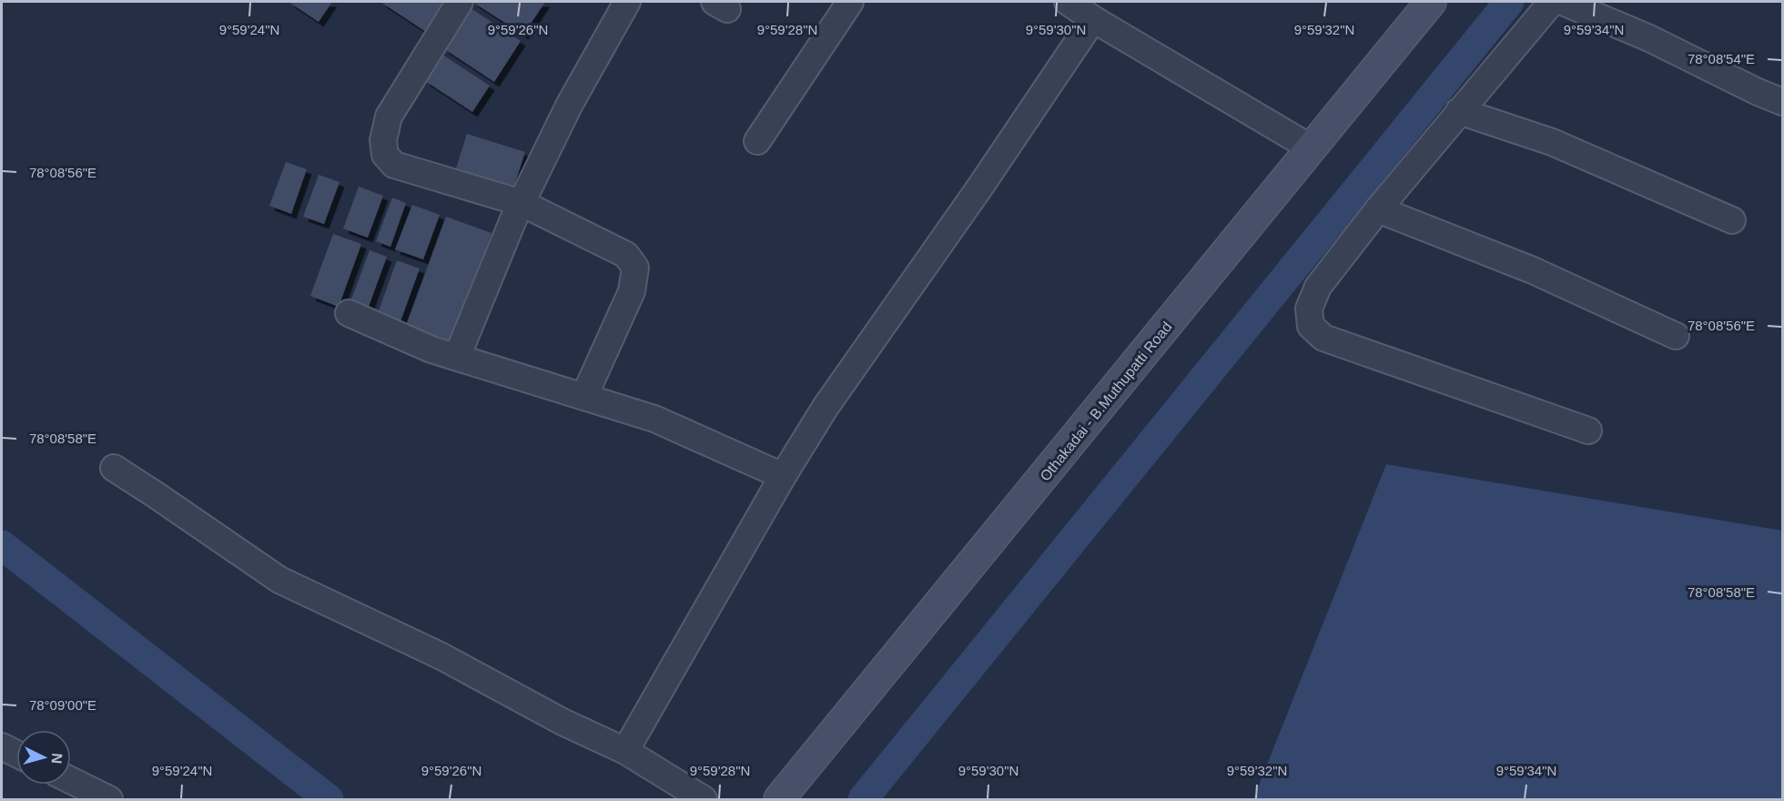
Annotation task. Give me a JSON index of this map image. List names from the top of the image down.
{
  "streets": {
    "main road": ["Othakadai - B.Muthupatti Road"]
  },
  "north": "right",
  "coordinates": [
    "9°59'24\"N",
    "9°59'26\"N",
    "9°59'28\"N",
    "9°59'30\"N",
    "9°59'32\"N",
    "9°59'34\"N",
    "78°08'54\"E",
    "78°08'56\"E",
    "78°08'58\"E",
    "78°09'00\"E"
  ]
}
